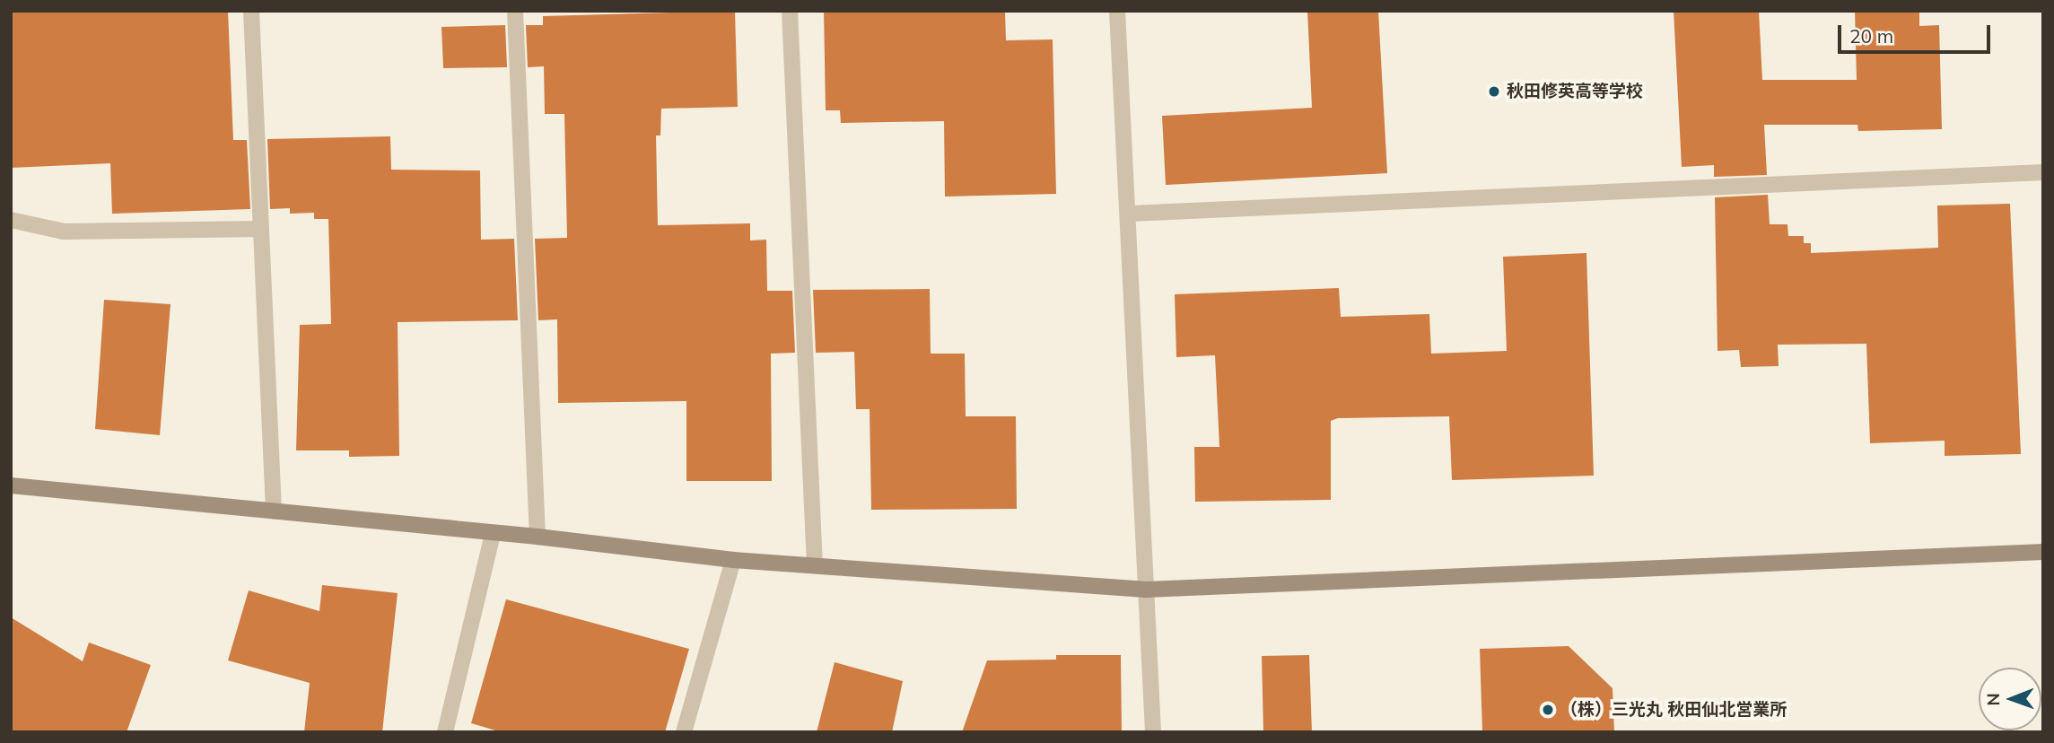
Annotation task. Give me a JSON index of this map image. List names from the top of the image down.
{
  "places": ["秋田修英高等学校", "（株）三光丸 秋田仙北営業所"],
  "scale_bar": "20 m",
  "north": "left"
}
